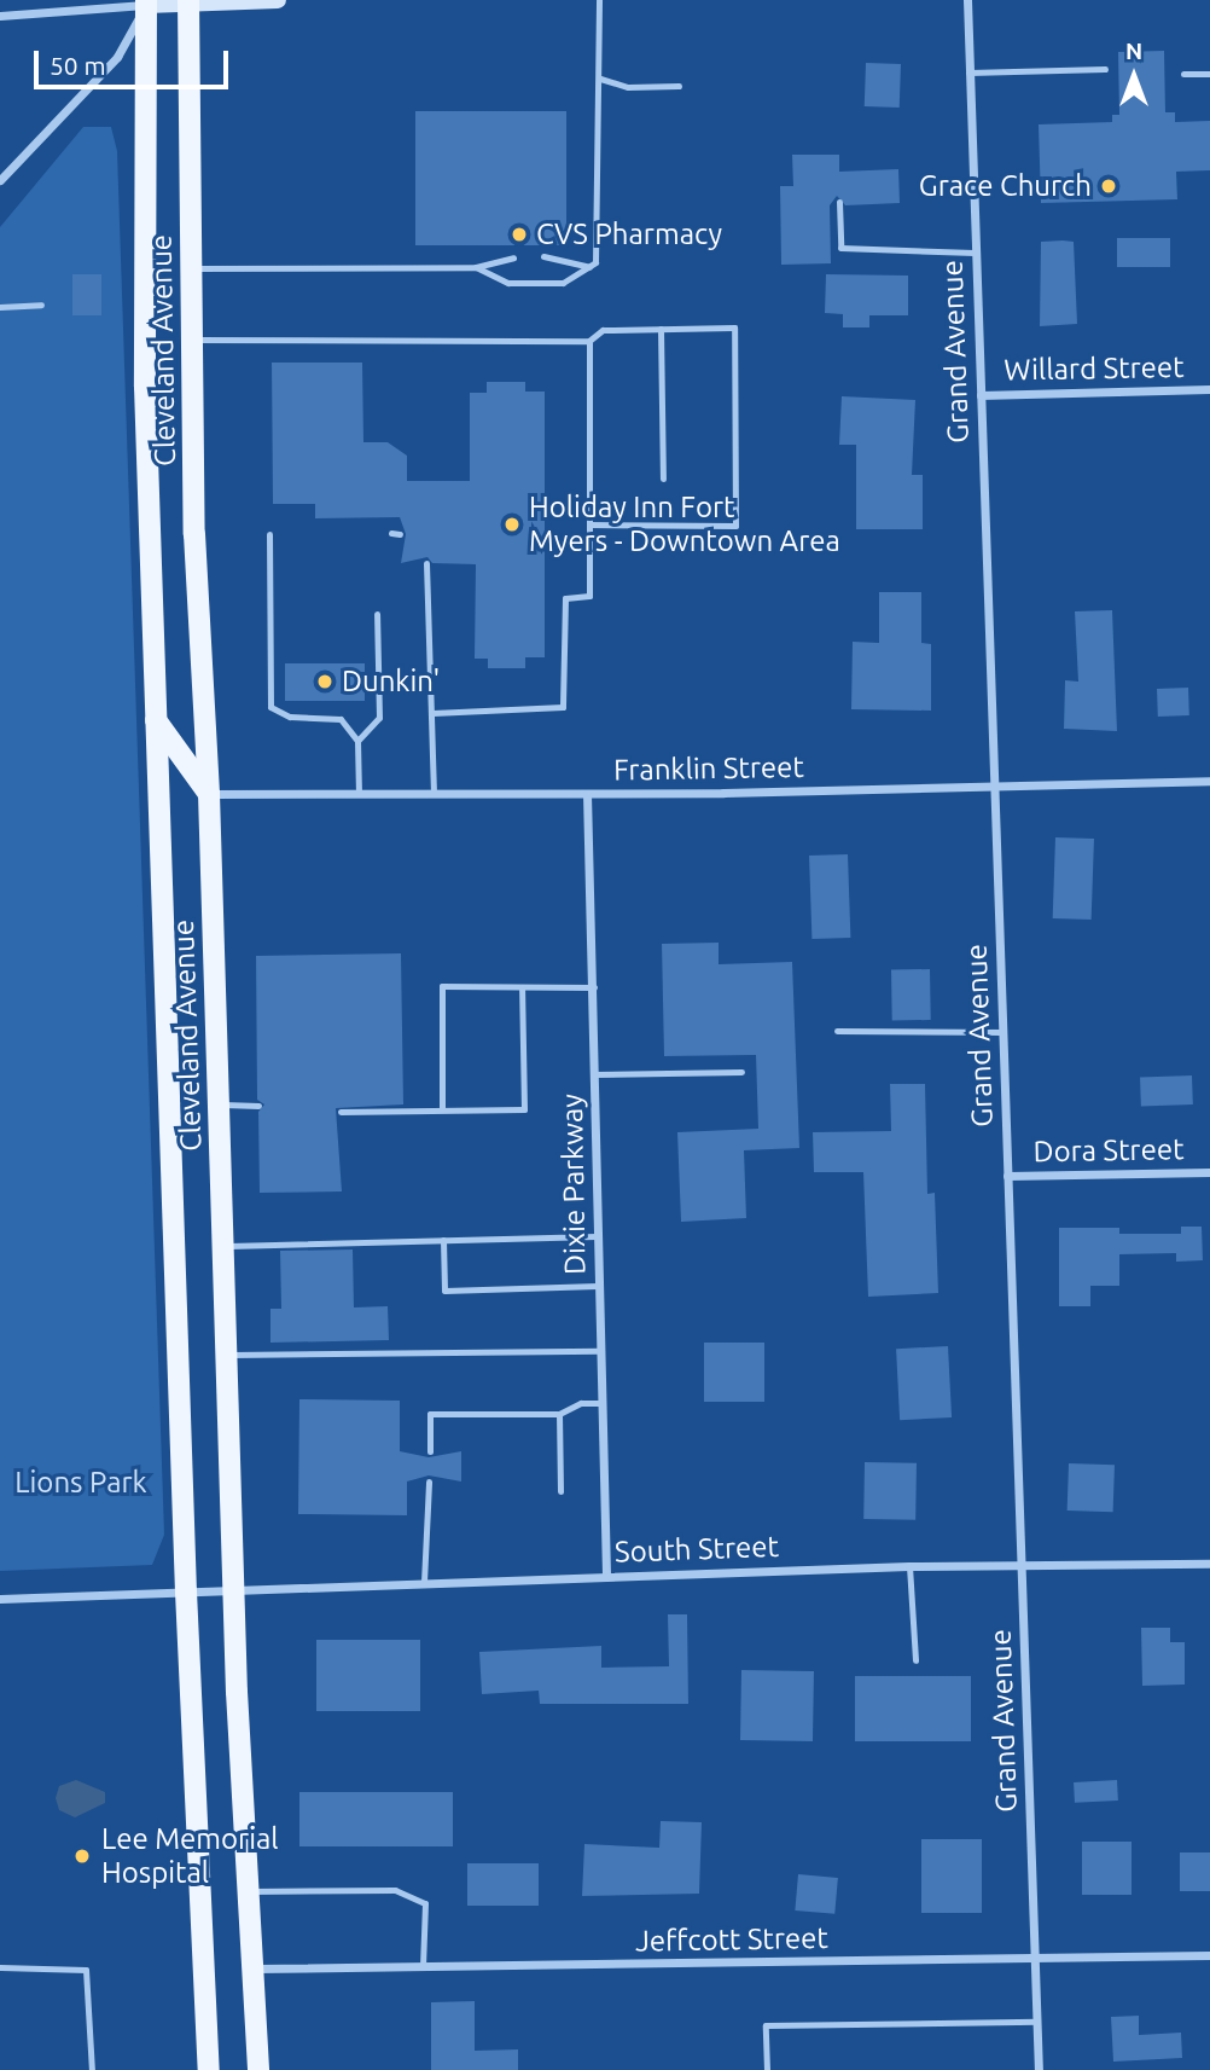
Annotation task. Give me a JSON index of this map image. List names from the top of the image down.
{
  "streets": {
    "main road": ["Cleveland Avenue"],
    "street": [
      "Grand Avenue",
      "Willard Street",
      "Franklin Street",
      "Dora Street",
      "Dixie Parkway",
      "South Street",
      "Jeffcott Street"
    ]
  },
  "crossings": [
    ["Cleveland Avenue", "Franklin Street"],
    ["Cleveland Avenue", "South Street"],
    ["Cleveland Avenue", "Jeffcott Street"],
    ["Grand Avenue", "Willard Street"],
    ["Grand Avenue", "Franklin Street"],
    ["Grand Avenue", "Dora Street"],
    ["Grand Avenue", "South Street"],
    ["Grand Avenue", "Jeffcott Street"],
    ["Franklin Street", "Dixie Parkway"],
    ["Dixie Parkway", "South Street"]
  ],
  "parks": ["Lions Park"],
  "places": [
    "Grace Church",
    "CVS Pharmacy",
    "Holiday Inn Fort Myers - Downtown Area",
    "Dunkin'",
    "Lee Memorial Hospital"
  ],
  "scale_bar": "50 m",
  "north": "top"
}
